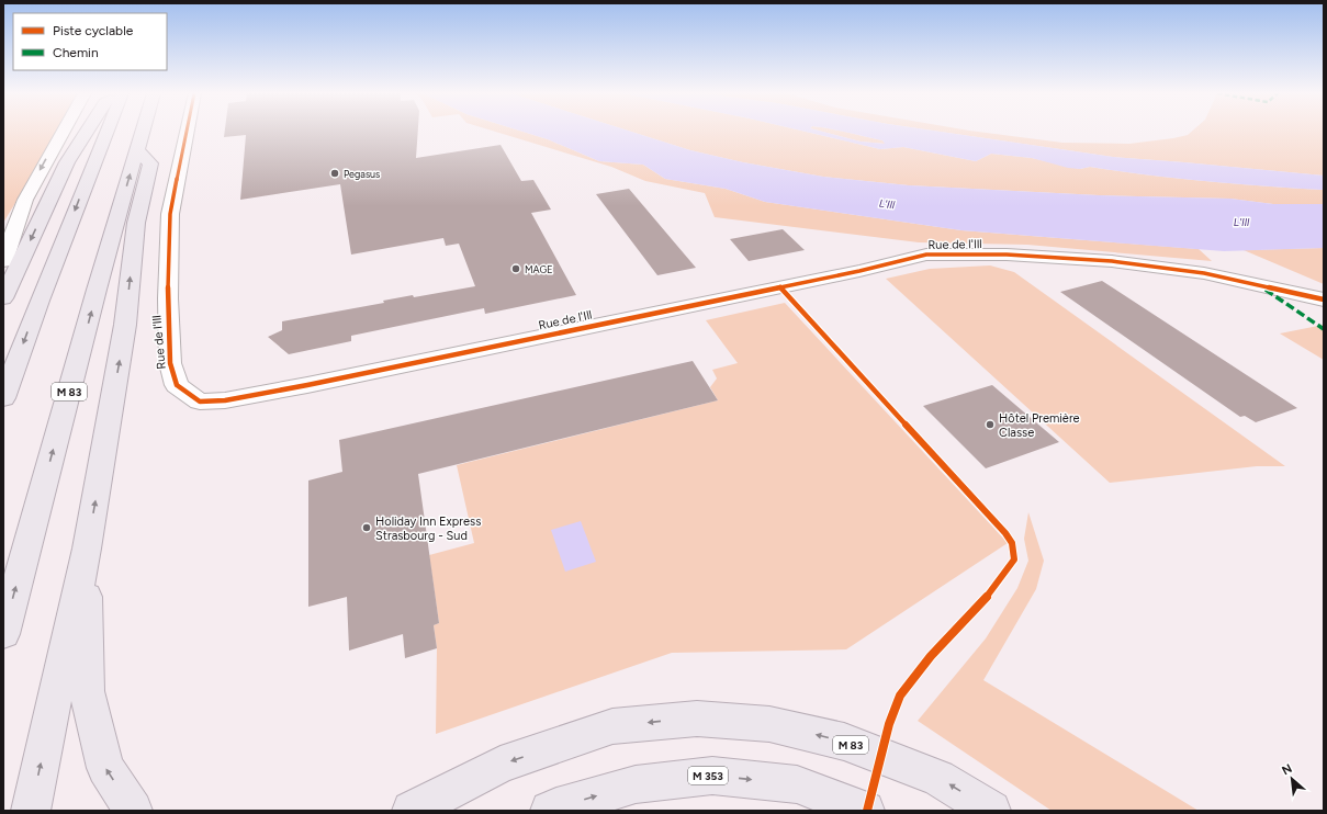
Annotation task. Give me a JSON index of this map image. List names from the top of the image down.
{
  "streets": {
    "highway": ["M 83", "M 353"],
    "street": ["Rue de l'Ill"]
  },
  "water": ["L'Ill"],
  "places": [
    "Pegasus",
    "MAGE",
    "Hôtel Première Classe",
    "Holiday Inn Express Strasbourg - Sud"
  ],
  "legend": ["Piste cyclable", "Chemin"],
  "north": "top left"
}
